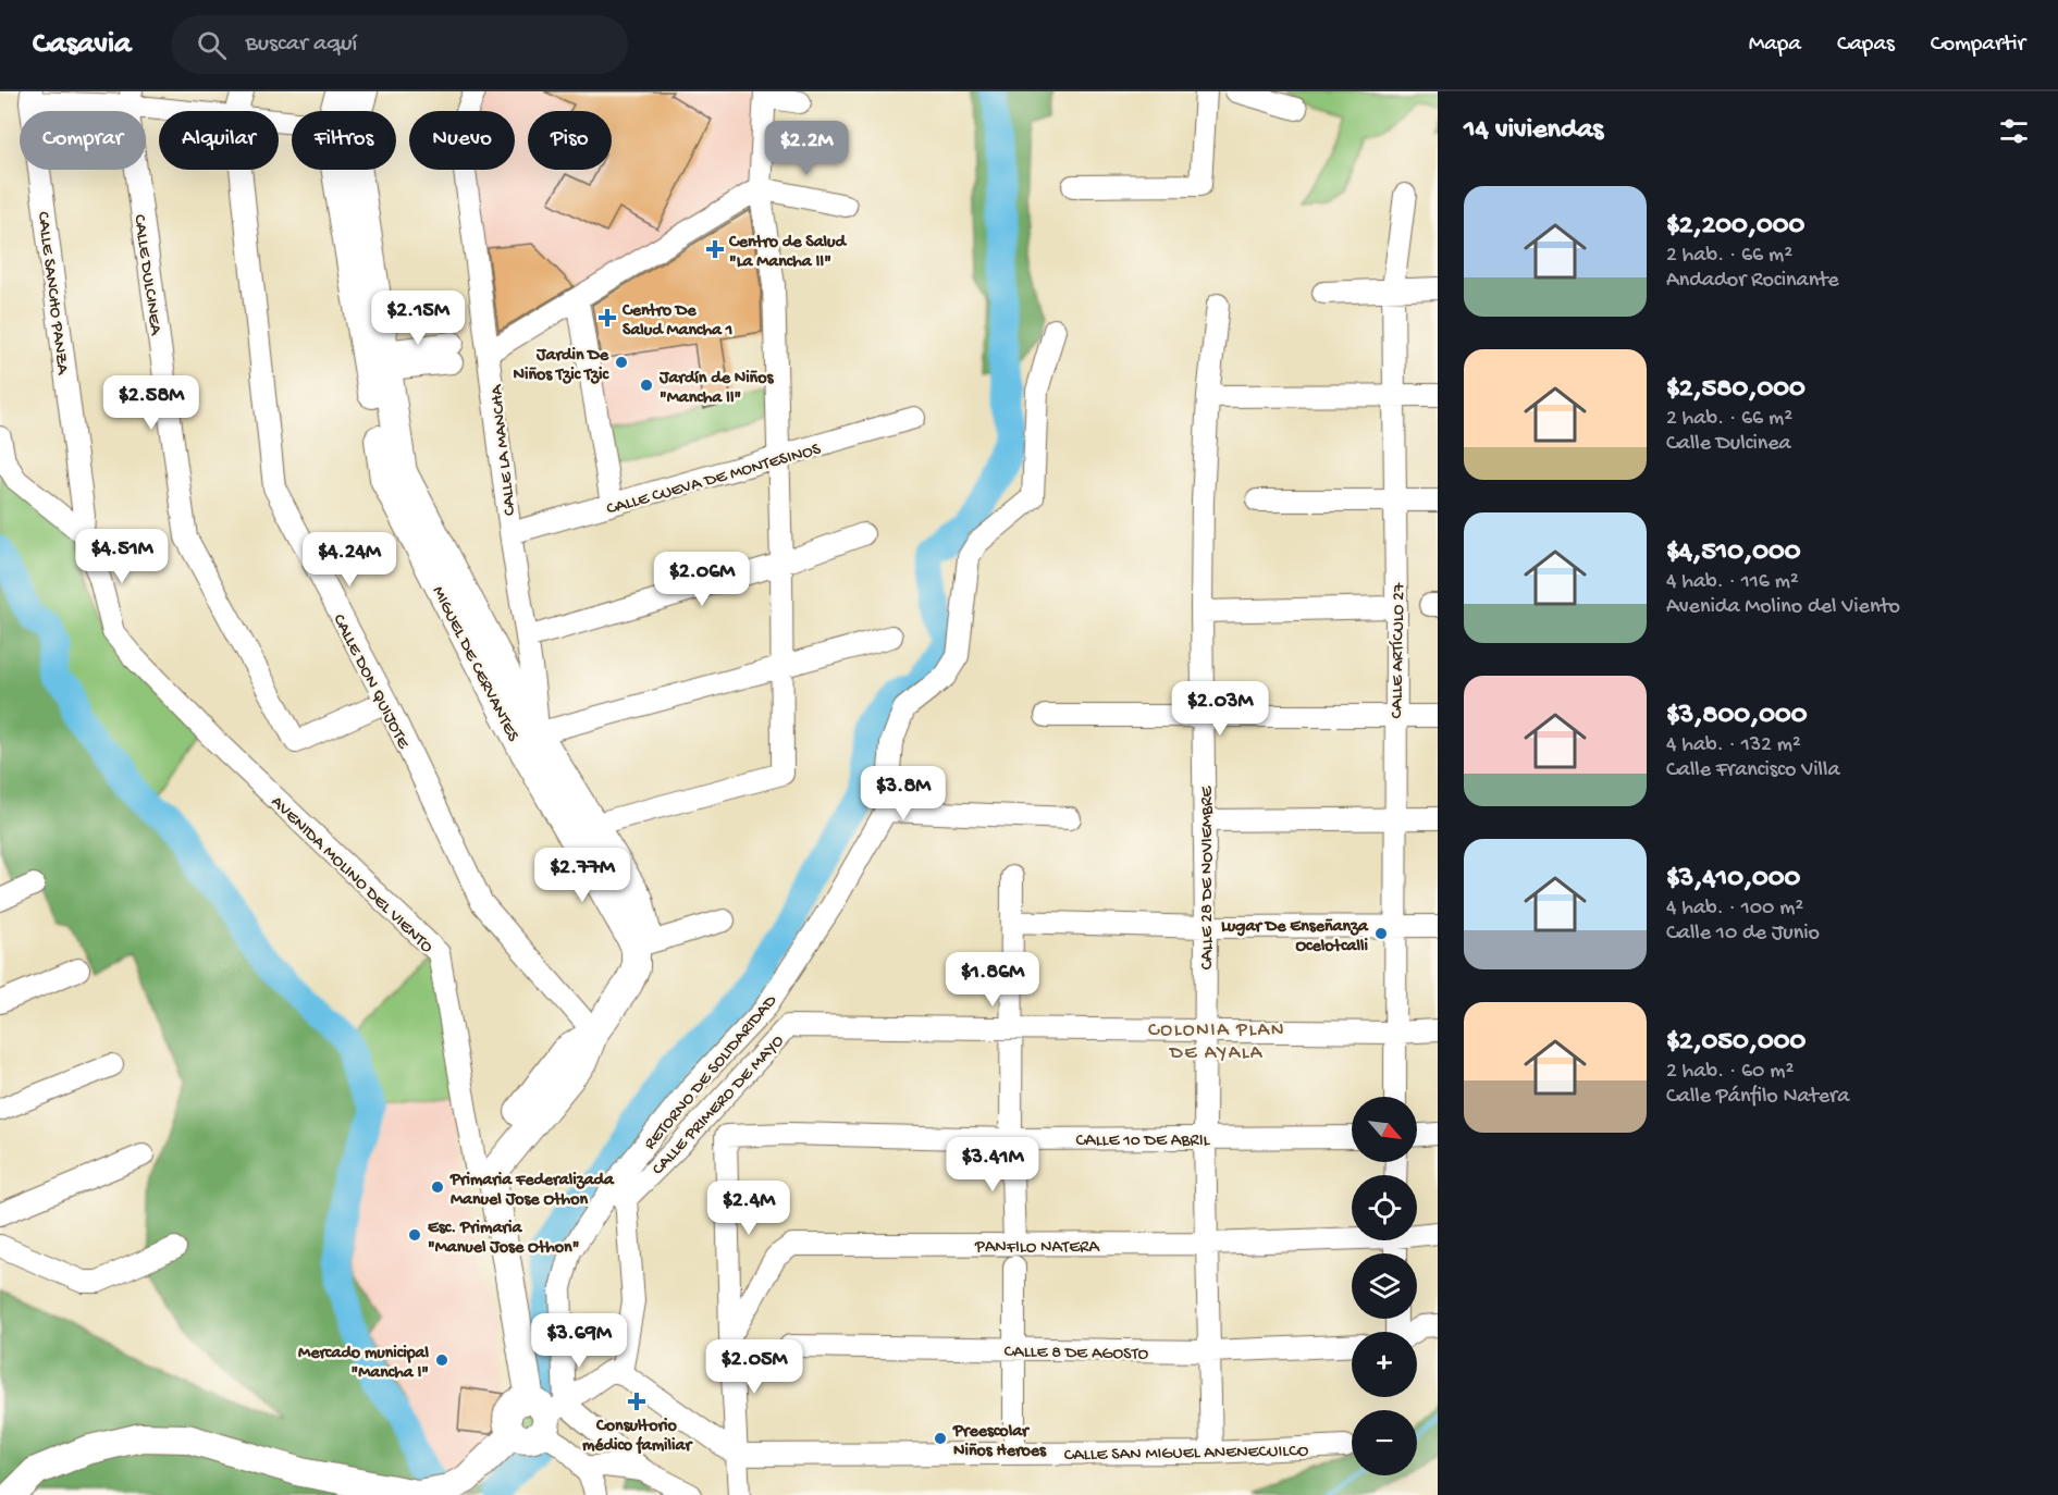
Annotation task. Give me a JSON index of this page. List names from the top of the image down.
{
  "streets": {
    "main road": ["MIGUEL DE CERVANTES", "AVENIDA MOLINO DEL VIENTO"],
    "street": [
      "CALLE DULCINEA",
      "CALLE SANCHO PANZA",
      "CALLE LA MANCHA",
      "CALLE CUEVA DE MONTESINOS",
      "CALLE ARTÍCULO 27",
      "CALLE DON QUIJOTE",
      "CALLE 28 DE NOVIEMBRE",
      "RETORNO DE SOLIDARIDAD",
      "CALLE PRIMERO DE MAYO",
      "CALLE 10 DE ABRIL",
      "PANFILO NATERA",
      "CALLE 8 DE AGOSTO",
      "CALLE SAN MIGUEL ANENECUILCO"
    ]
  },
  "crossings": [
    ["CALLE DULCINEA", "CALLE DON QUIJOTE"],
    ["CALLE SANCHO PANZA", "AVENIDA MOLINO DEL VIENTO"],
    ["CALLE LA MANCHA", "CALLE CUEVA DE MONTESINOS"],
    ["CALLE ARTÍCULO 27", "CALLE PRIMERO DE MAYO"],
    ["AVENIDA MOLINO DEL VIENTO", "RETORNO DE SOLIDARIDAD"],
    ["CALLE 28 DE NOVIEMBRE", "CALLE PRIMERO DE MAYO"],
    ["CALLE 28 DE NOVIEMBRE", "CALLE 10 DE ABRIL"],
    ["CALLE 28 DE NOVIEMBRE", "PANFILO NATERA"],
    ["CALLE 28 DE NOVIEMBRE", "CALLE 8 DE AGOSTO"],
    ["CALLE 28 DE NOVIEMBRE", "CALLE SAN MIGUEL ANENECUILCO"],
    ["RETORNO DE SOLIDARIDAD", "CALLE PRIMERO DE MAYO"],
    ["CALLE 10 DE ABRIL", "PANFILO NATERA"]
  ],
  "districts": ["COLONIA PLAN DE AYALA"],
  "places": {
    "health": ["Centro de Salud \"La Mancha II\"", "Centro De Salud Mancha 1", "Consultorio médico familiar"],
    "other": [
      "Jardin De Niños Tzic Tzic",
      "Jardín de Niños \"Mancha II\"",
      "Lugar De Enseñanza Ocelotcalli",
      "Primaria Federalizada Manuel Jose Othon",
      "Esc. Primaria \"Manuel Jose Othon\"",
      "Mercado municipal \"Mancha I\"",
      "Preescolar Niños Heroes"
    ]
  },
  "north": "bottom right",
  "page": {
    "header": "Casavia",
    "search": "Buscar aquí",
    "nav": ["Mapa", "Capas", "Compartir"],
    "heading": "14 viviendas",
    "chip": [
      "Comprar",
      "Alquilar",
      "Filtros",
      "Nuevo",
      "Piso"
    ],
    "price": [
      "$2.2M",
      "$2.15M",
      "$2.58M",
      "$4.51M",
      "$4.24M",
      "$2.06M",
      "$2.03M",
      "$3.8M",
      "$2.77M",
      "$1.86M",
      "$3.41M",
      "$2.4M",
      "$3.69M",
      "$2.05M"
    ],
    "list": [
      {
        "name": "$2,200,000",
        "note": "2 hab. · 66 m² · Andador Rocinante"
      },
      {
        "name": "$2,580,000",
        "note": "2 hab. · 66 m² · Calle Dulcinea"
      },
      {
        "name": "$4,510,000",
        "note": "4 hab. · 116 m² · Avenida Molino del Viento"
      },
      {
        "name": "$3,800,000",
        "note": "4 hab. · 132 m² · Calle Francisco Villa"
      },
      {
        "name": "$3,410,000",
        "note": "4 hab. · 100 m² · Calle 10 de Junio"
      },
      {
        "name": "$2,050,000",
        "note": "2 hab. · 60 m² · Calle Pánfilo Natera"
      }
    ],
    "map_buttons": ["+", "−"]
  }
}
